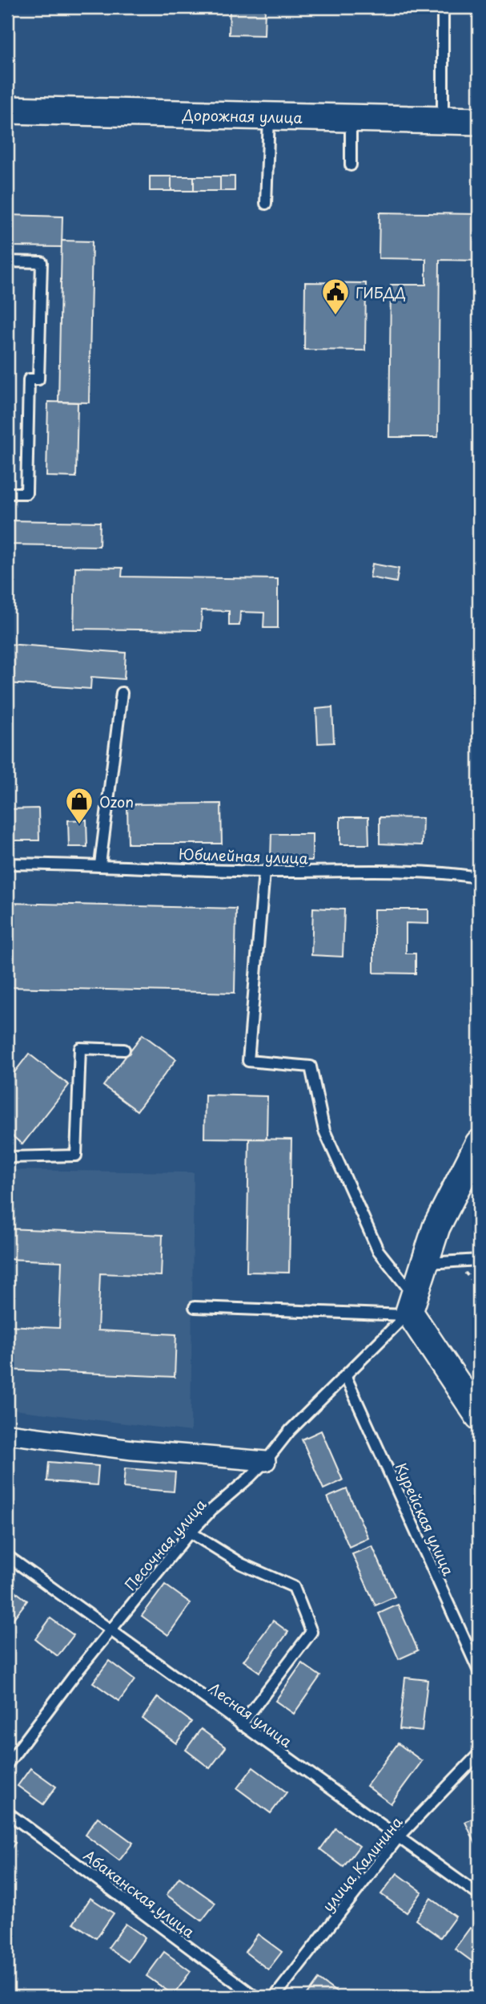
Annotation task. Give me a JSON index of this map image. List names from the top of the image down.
{
  "streets": {
    "street": ["Дорожная улица"],
    "lane": [
      "Юбилейная улица",
      "Курейская улица",
      "Песочная улица",
      "Лесная улица",
      "улица Калинина",
      "Абаканская улица"
    ]
  },
  "crossings": [
    ["Курейская улица", "Песочная улица"],
    ["Песочная улица", "Лесная улица"],
    ["Лесная улица", "улица Калинина"]
  ],
  "places": {
    "public building": ["ГИБДД"],
    "shop": ["Ozon"]
  }
}
